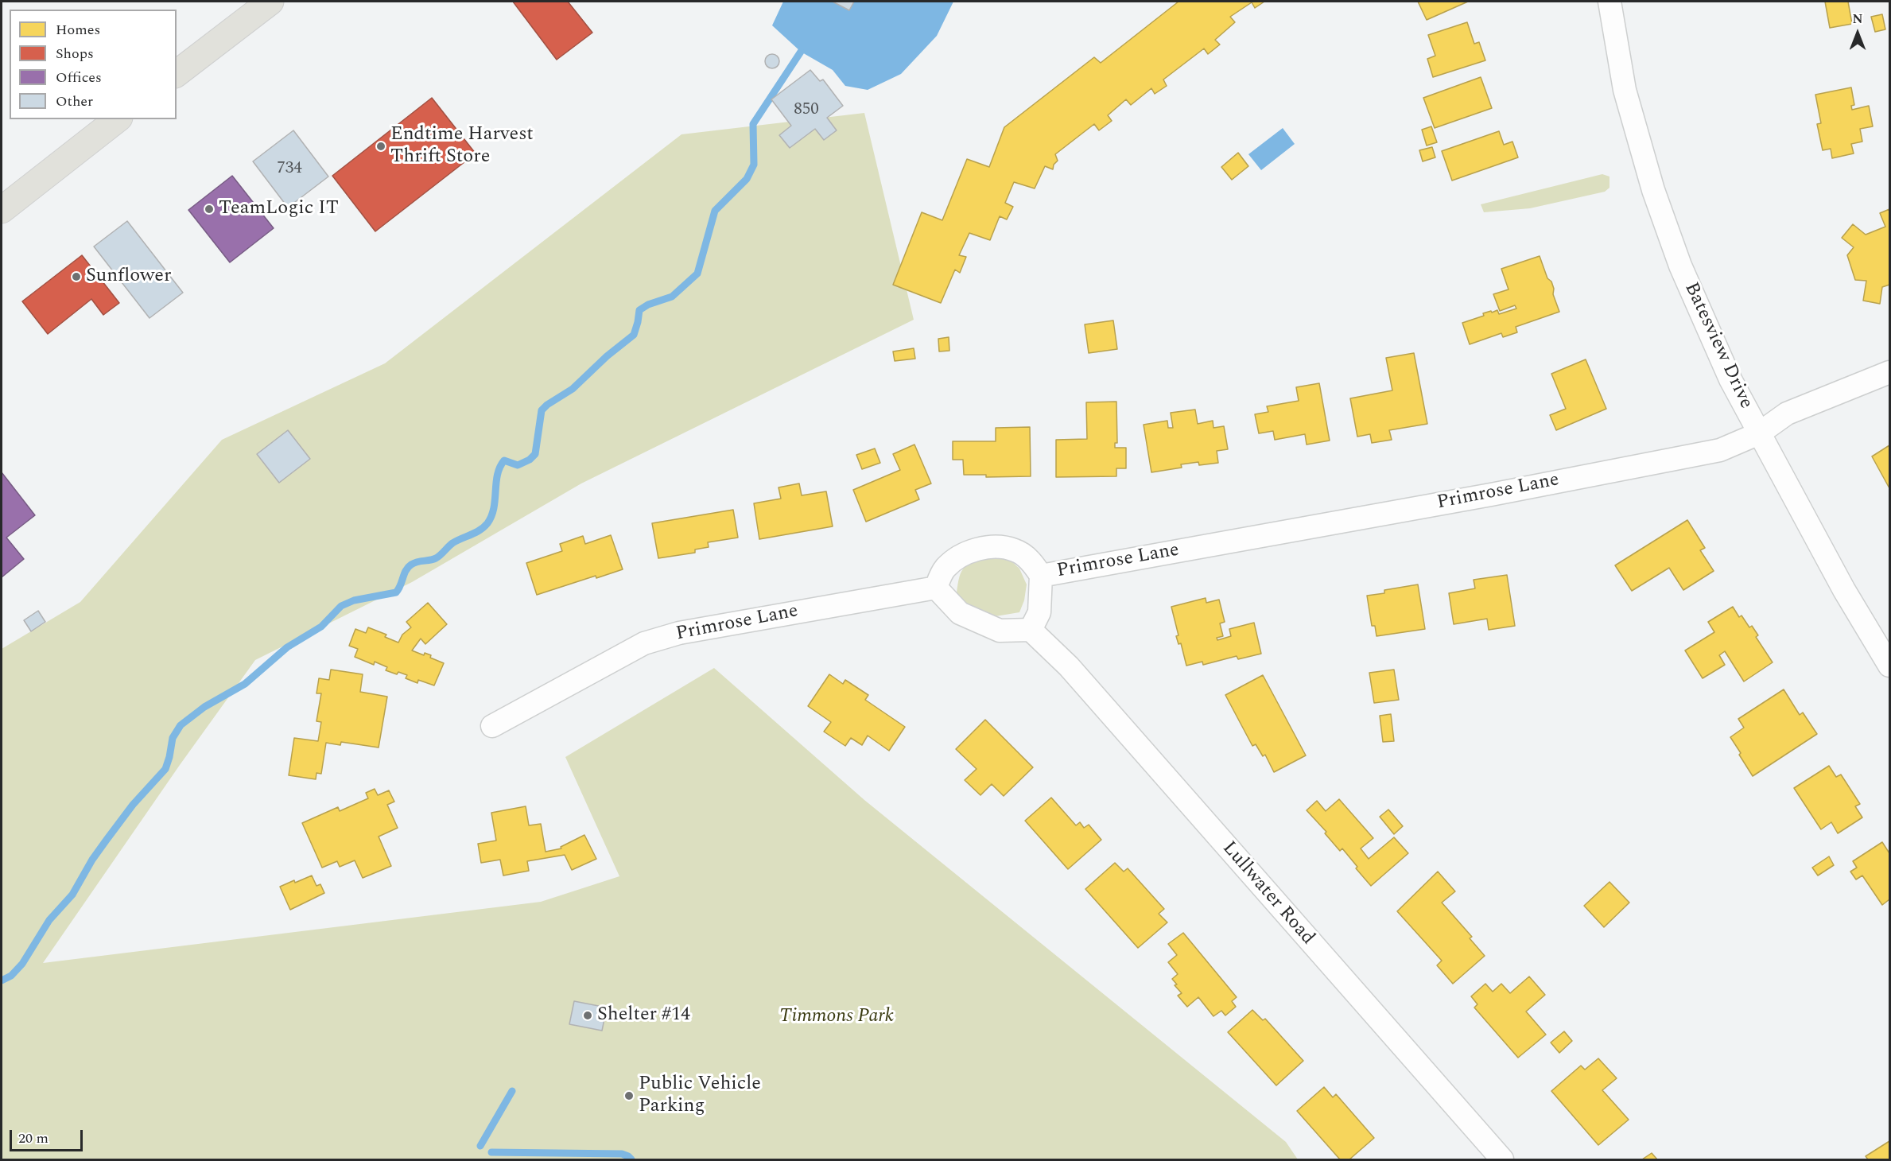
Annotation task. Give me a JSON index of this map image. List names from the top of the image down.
{
  "streets": {
    "street": ["Batesview Drive", "Primrose Lane", "Lullwater Road"]
  },
  "crossings": [
    ["Batesview Drive", "Primrose Lane"],
    ["Primrose Lane", "Lullwater Road"]
  ],
  "parks": ["Timmons Park"],
  "places": [
    "Endtime Harvest Thrift Store",
    "TeamLogic IT",
    "Sunflower",
    "Shelter #14",
    "Public Vehicle Parking"
  ],
  "house_numbers": ["850", "734"],
  "legend": [
    "Homes",
    "Shops",
    "Offices",
    "Other"
  ],
  "scale_bar": "20 m",
  "north": "top"
}
